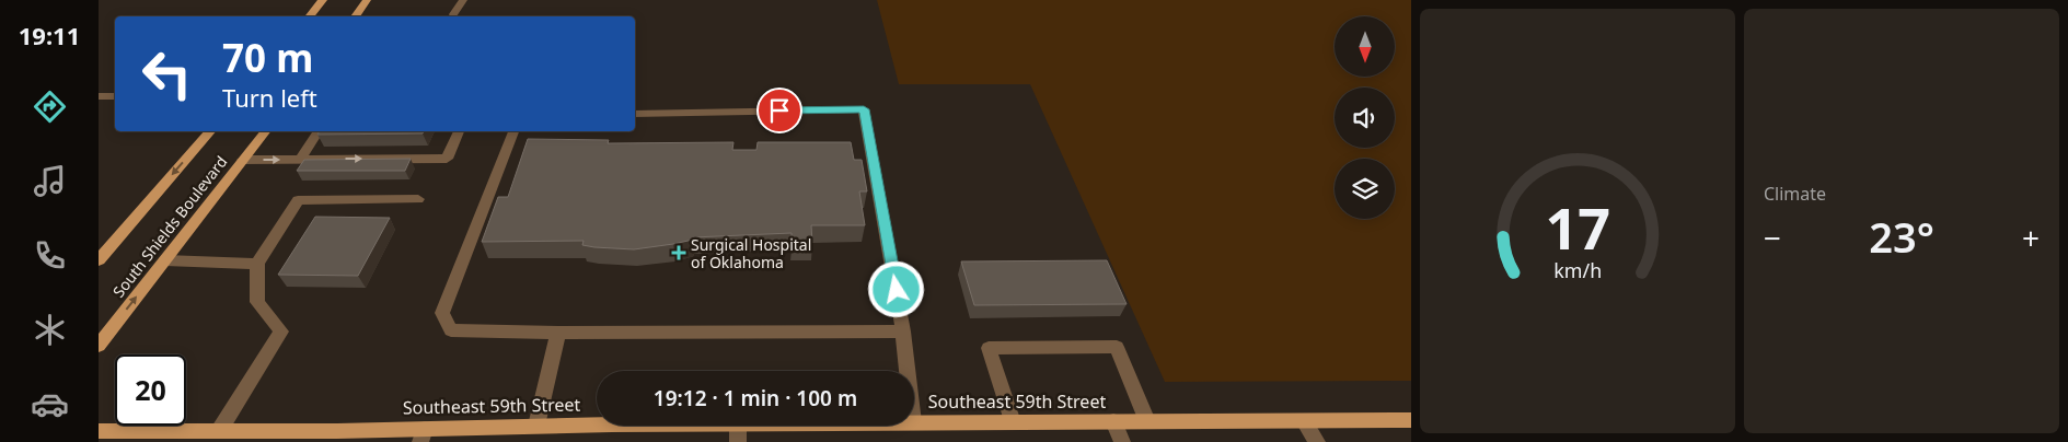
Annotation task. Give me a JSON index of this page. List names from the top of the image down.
{
  "streets": {
    "main road": ["South Shields Boulevard", "Southeast 59th Street"]
  },
  "places": {
    "health": ["Surgical Hospital of Oklahoma"]
  },
  "north": "bottom",
  "page": {
    "tabs": "19:11",
    "tile": "Climate",
    "turn": ["70 m", "Turn left"],
    "heat": ["−", "23°", "+"],
    "limit": "20",
    "trip": "19:12 · 1 min · 100 m",
    "gauge": ["17", "km/h"]
  }
}
